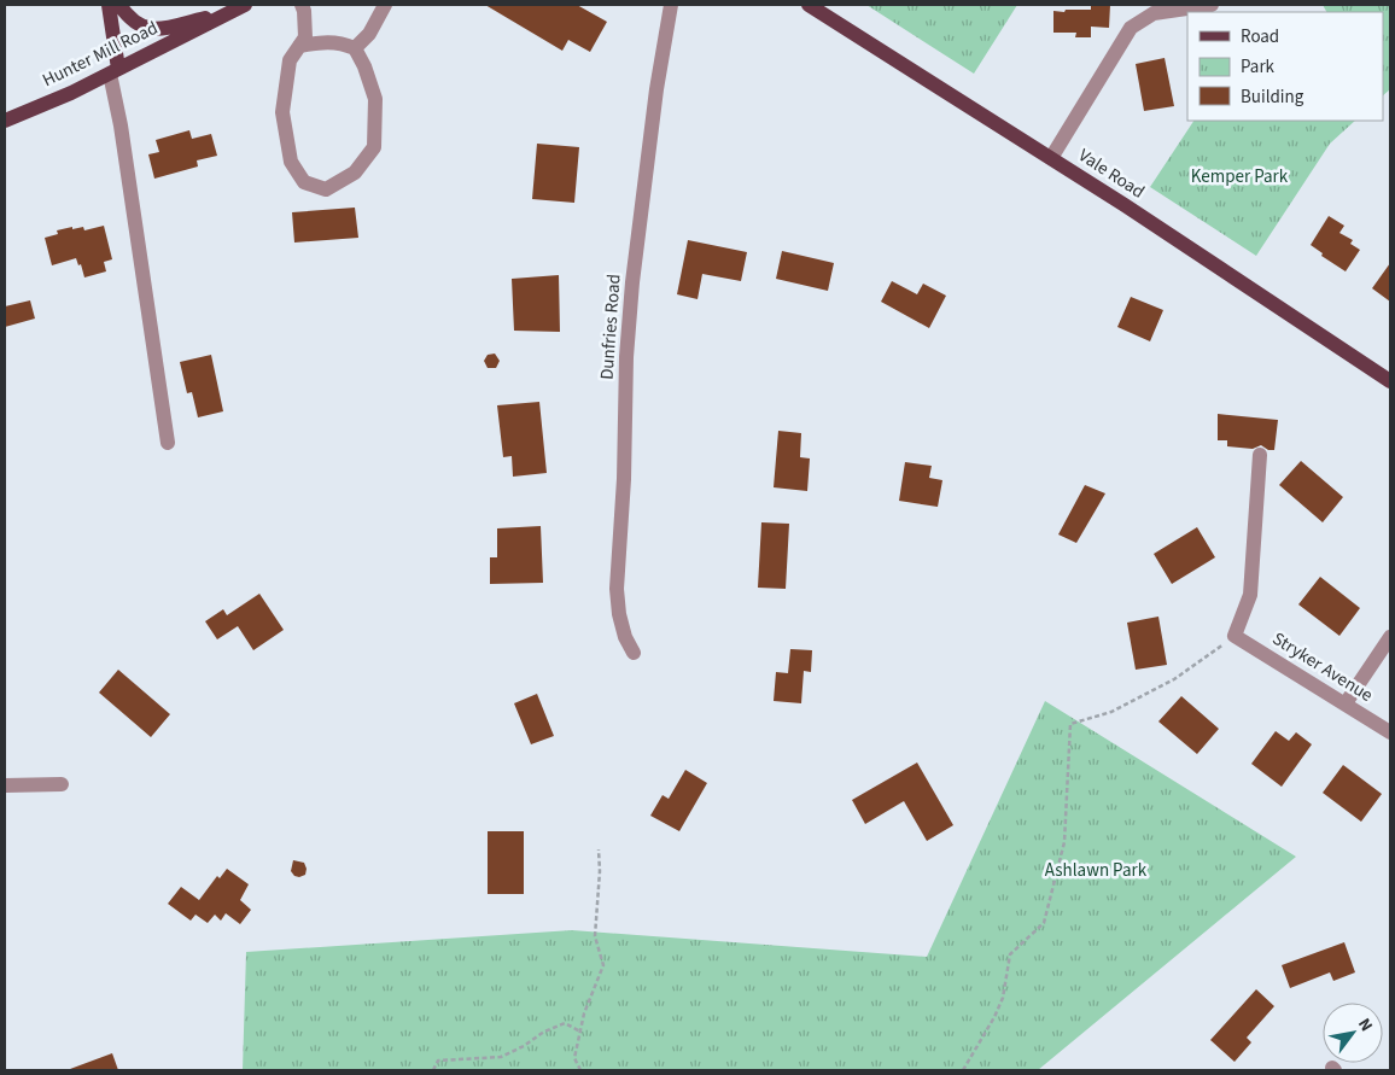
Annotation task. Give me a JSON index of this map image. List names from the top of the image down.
{
  "streets": {
    "main road": ["Hunter Mill Road", "Vale Road"],
    "street": ["Dunfries Road", "Stryker Avenue"]
  },
  "parks": ["Kemper Park", "Ashlawn Park"],
  "legend": ["Road", "Park", "Building"],
  "north": "top right"
}
